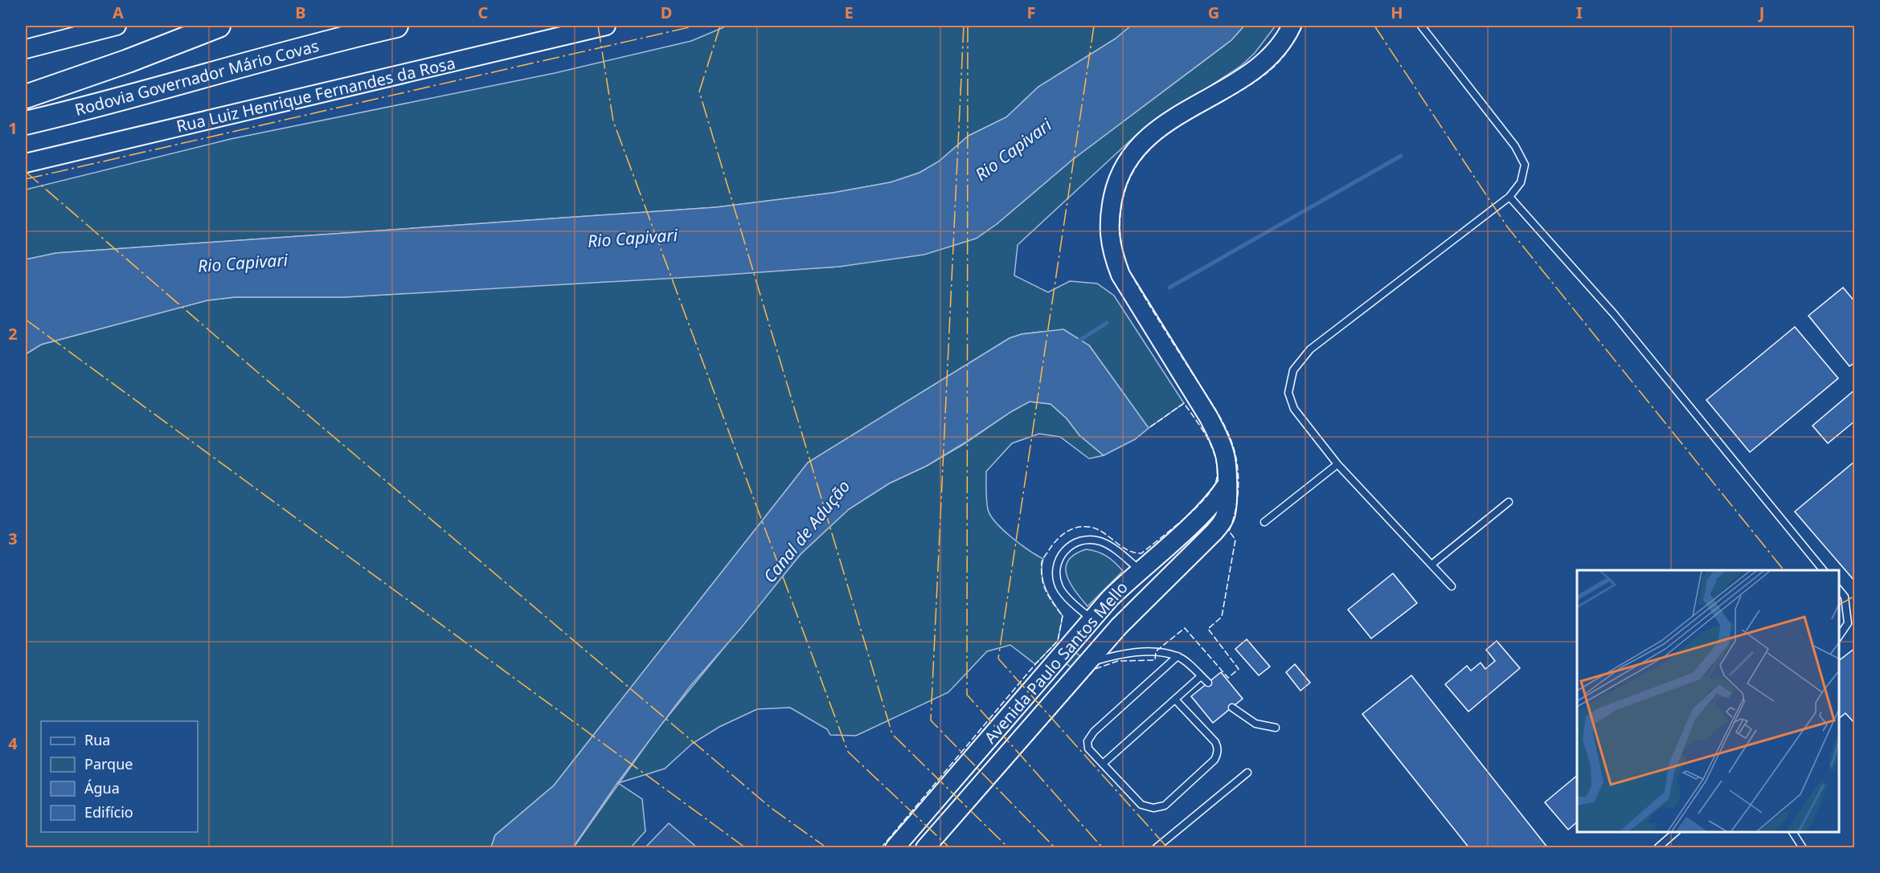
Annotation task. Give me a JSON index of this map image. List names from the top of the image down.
{
  "streets": {
    "highway": ["Rodovia Governador Mário Covas"],
    "street": ["Rua Luiz Henrique Fernandes da Rosa", "Avenida Paulo Santos Mello"]
  },
  "water": ["Rio Capivari", "Canal de Adução"],
  "legend": [
    "Rua",
    "Parque",
    "Água",
    "Edifício"
  ],
  "grid": {
    "columns": [
      "A",
      "B",
      "C",
      "D",
      "E",
      "F",
      "G",
      "H",
      "I",
      "J"
    ],
    "rows": [
      "1",
      "2",
      "3",
      "4"
    ]
  }
}
